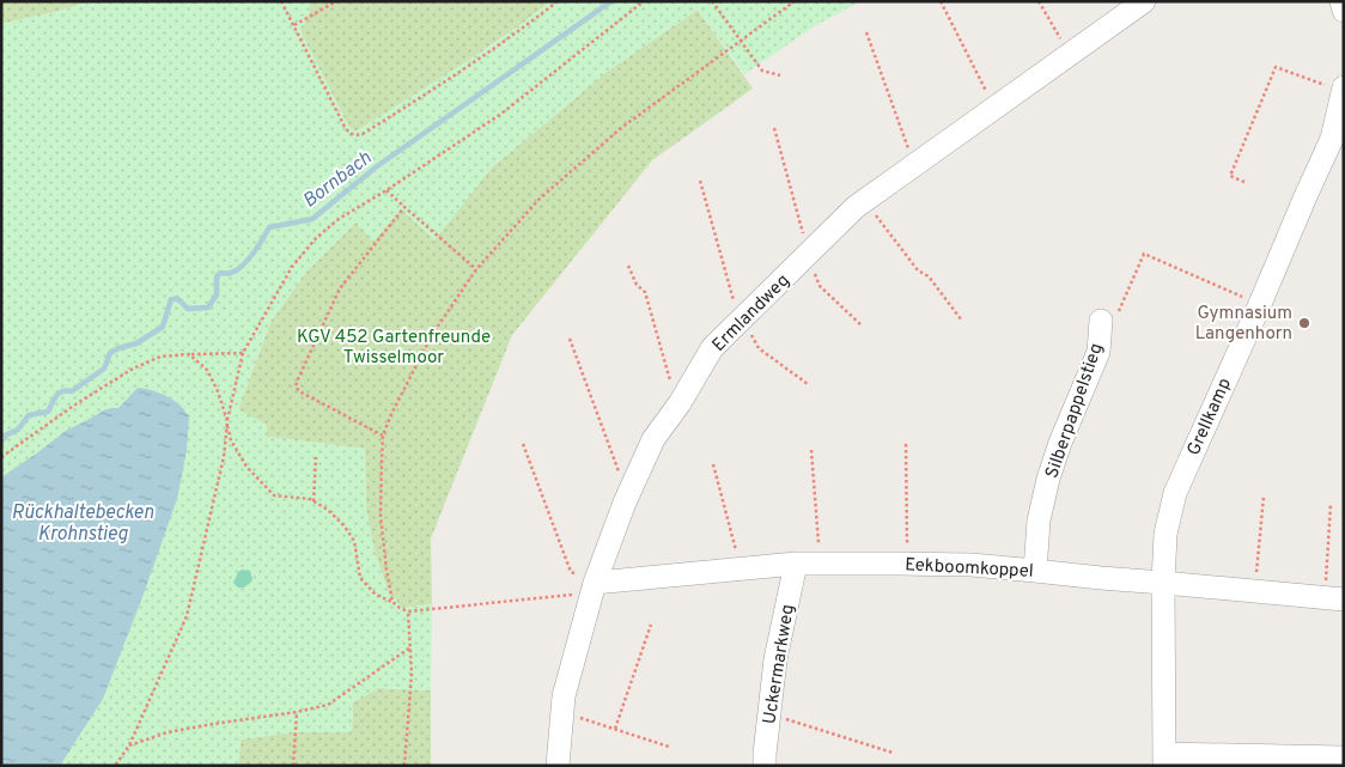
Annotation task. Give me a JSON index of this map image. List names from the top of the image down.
{
  "streets": {
    "street": [
      "Ermlandweg",
      "Silberpappelstieg",
      "Grellkamp",
      "Eekboomkoppel",
      "Uckermarkweg"
    ]
  },
  "crossings": [
    ["Ermlandweg", "Eekboomkoppel"],
    ["Silberpappelstieg", "Eekboomkoppel"],
    ["Grellkamp", "Eekboomkoppel"],
    ["Eekboomkoppel", "Uckermarkweg"]
  ],
  "water": ["Bornbach", "Rückhaltebecken Krohnstieg"],
  "parks": ["KGV 452 Gartenfreunde Twisselmoor"],
  "places": ["Gymnasium Langenhorn"]
}
